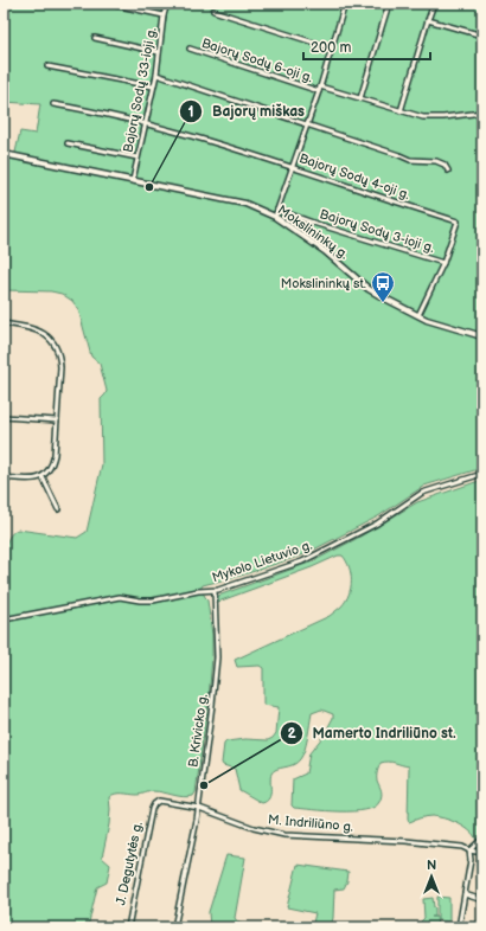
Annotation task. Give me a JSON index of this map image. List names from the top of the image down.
{
  "streets": {
    "street": [
      "Bajorų Sodų 6-oji g.",
      "Bajorų Sodų 33-ioji g.",
      "Bajorų Sodų 4-oji g.",
      "Bajorų Sodų 3-ioji g.",
      "Mokslininkų g.",
      "Mykolo Lietuvio g.",
      "B. Krivicko g.",
      "M. Indriliūno g.",
      "J. Degutytės g."
    ]
  },
  "crossings": [
    ["Bajorų Sodų 33-ioji g.", "Bajorų Sodų 4-oji g."],
    ["Bajorų Sodų 33-ioji g.", "Mokslininkų g."],
    ["Bajorų Sodų 4-oji g.", "Bajorų Sodų 3-ioji g."],
    ["Bajorų Sodų 4-oji g.", "Mokslininkų g."],
    ["Mykolo Lietuvio g.", "B. Krivicko g."],
    ["B. Krivicko g.", "M. Indriliūno g."],
    ["M. Indriliūno g.", "J. Degutytės g."]
  ],
  "places": {
    "other": ["Bajorų miškas", "Mamerto Indriliūno st."],
    "bus stop": ["Mokslininkų st."]
  },
  "scale_bar": "200 m",
  "north": "top"
}
